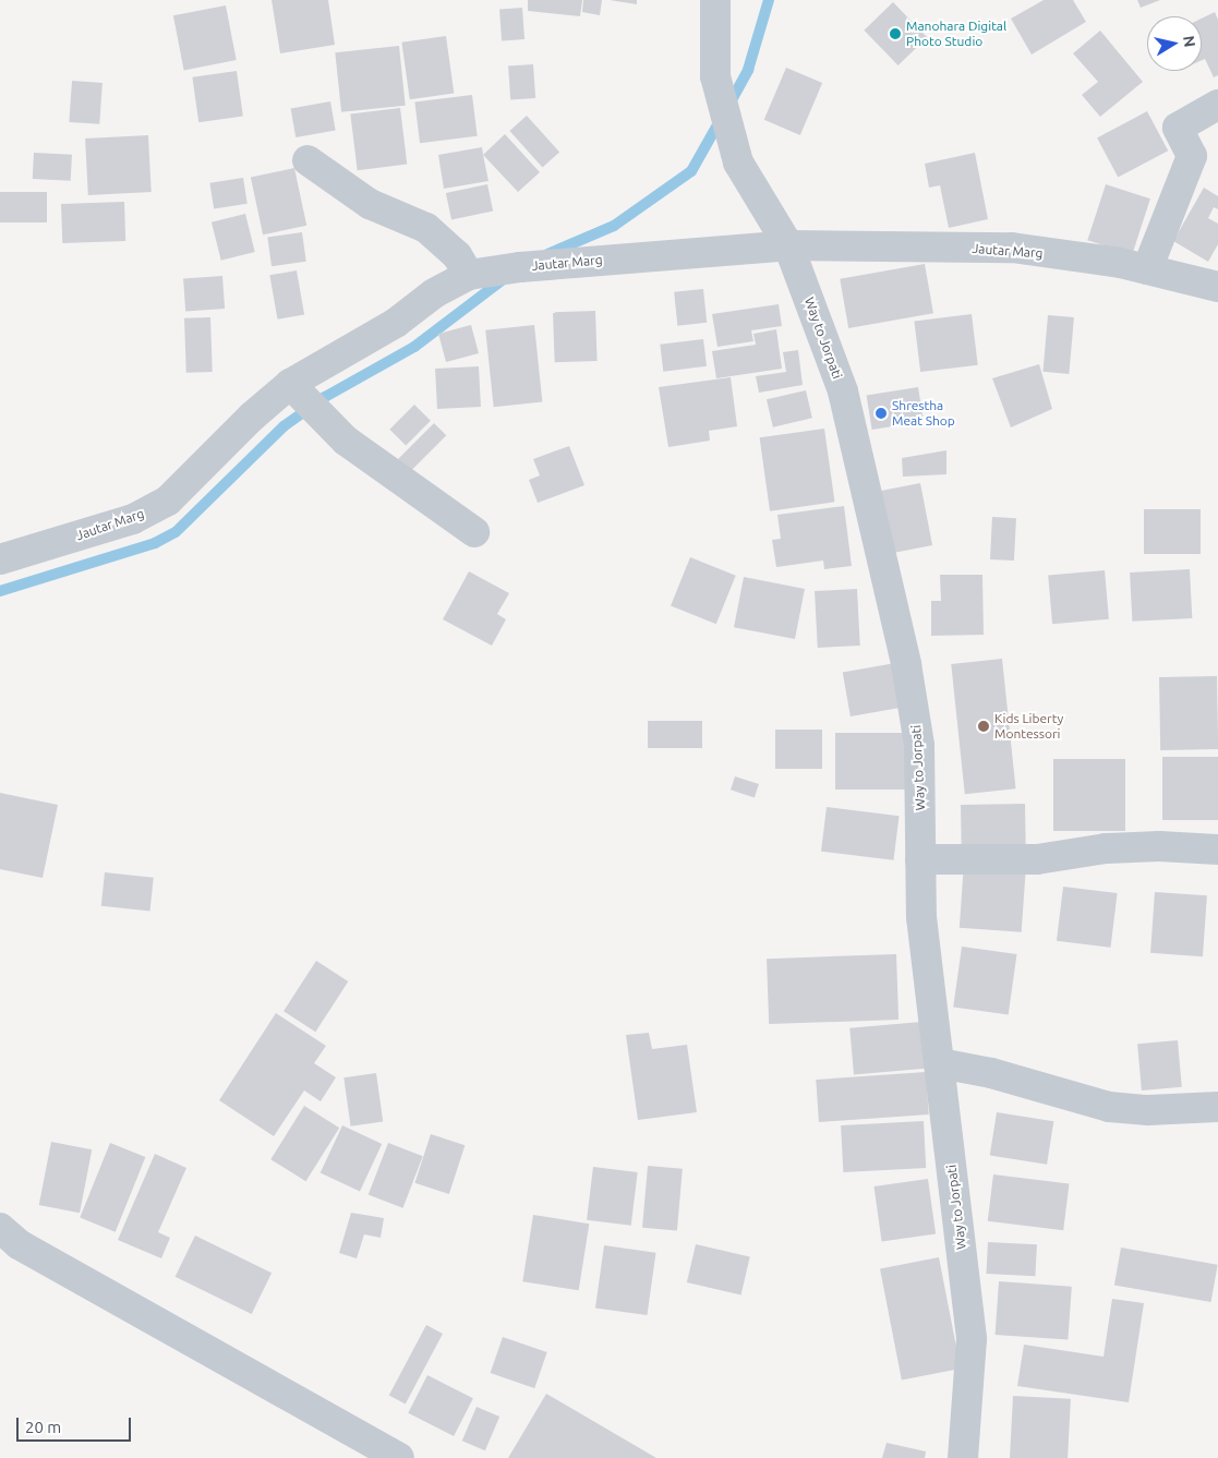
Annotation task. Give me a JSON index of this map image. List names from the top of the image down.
{
  "streets": {
    "street": ["Jautar Marg", "Way to Jorpati"]
  },
  "crossings": [
    ["Jautar Marg", "Way to Jorpati"]
  ],
  "places": ["Manohara Digital Photo Studio", "Shrestha Meat Shop", "Kids Liberty Montessori"],
  "scale_bar": "20 m",
  "north": "right"
}
